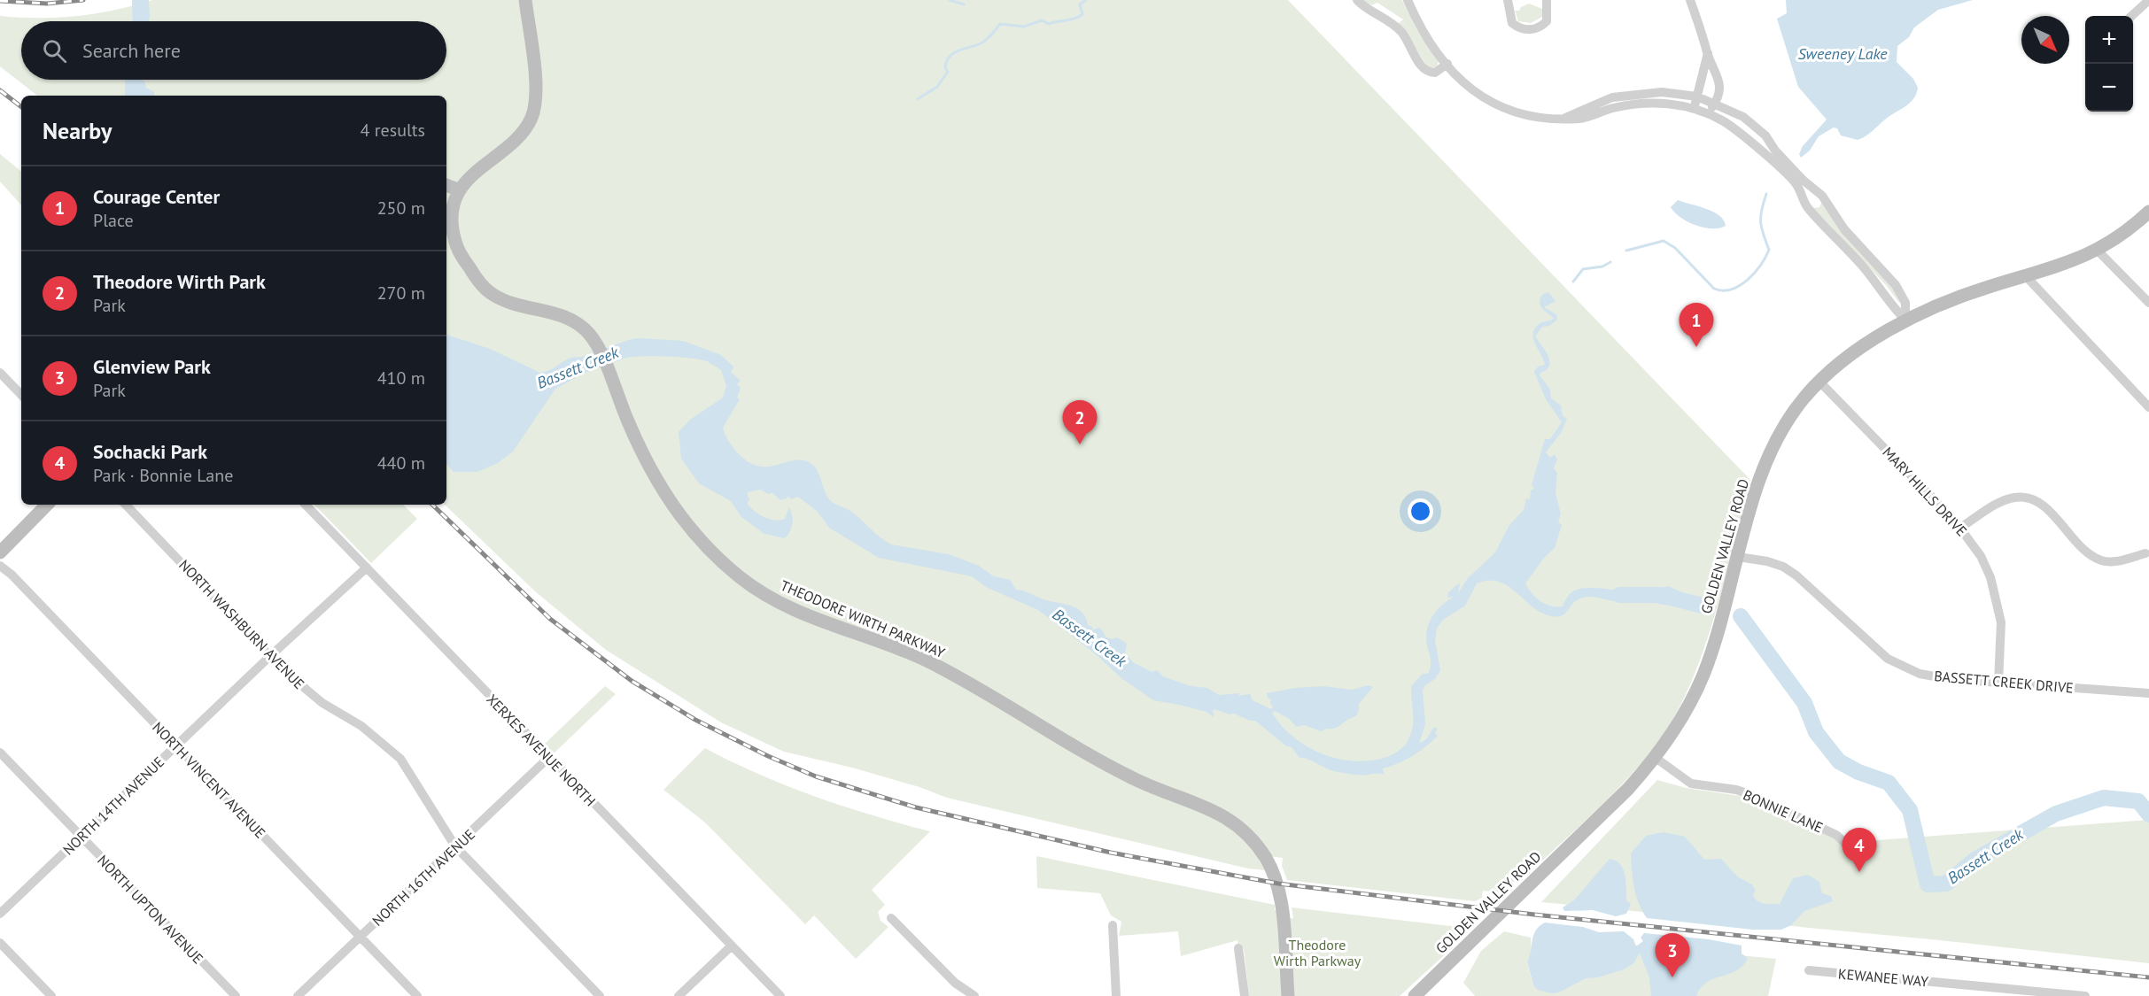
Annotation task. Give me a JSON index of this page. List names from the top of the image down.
{
  "streets": {
    "street": [
      "MARY HILLS DRIVE",
      "GOLDEN VALLEY ROAD",
      "THEODORE WIRTH PARKWAY",
      "NORTH WASHBURN AVENUE",
      "BASSETT CREEK DRIVE",
      "XERXES AVENUE NORTH",
      "NORTH VINCENT AVENUE",
      "NORTH 14TH AVENUE",
      "BONNIE LANE",
      "NORTH 16TH AVENUE",
      "NORTH UPTON AVENUE",
      "KEWANEE WAY"
    ]
  },
  "crossings": [
    ["MARY HILLS DRIVE", "GOLDEN VALLEY ROAD"],
    ["MARY HILLS DRIVE", "BASSETT CREEK DRIVE"],
    ["GOLDEN VALLEY ROAD", "BASSETT CREEK DRIVE"],
    ["GOLDEN VALLEY ROAD", "BONNIE LANE"],
    ["NORTH WASHBURN AVENUE", "NORTH 14TH AVENUE"],
    ["NORTH WASHBURN AVENUE", "NORTH 16TH AVENUE"],
    ["XERXES AVENUE NORTH", "NORTH 14TH AVENUE"],
    ["XERXES AVENUE NORTH", "NORTH 16TH AVENUE"],
    ["NORTH VINCENT AVENUE", "NORTH 14TH AVENUE"],
    ["NORTH VINCENT AVENUE", "NORTH 16TH AVENUE"],
    ["NORTH 14TH AVENUE", "NORTH UPTON AVENUE"]
  ],
  "water": ["Sweeney Lake", "Bassett Creek"],
  "parks": ["Theodore Wirth Parkway"],
  "north": "bottom right",
  "page": {
    "map_buttons": ["+", "−"],
    "search": "Search here",
    "heading": ["Nearby", "4 results"],
    "list": [
      {
        "mark": "1",
        "name": "Courage Center",
        "note": "Place",
        "value": "250 m"
      },
      {
        "mark": "2",
        "name": "Theodore Wirth Park",
        "note": "Park",
        "value": "270 m"
      },
      {
        "mark": "3",
        "name": "Glenview Park",
        "note": "Park",
        "value": "410 m"
      },
      {
        "mark": "4",
        "name": "Sochacki Park",
        "note": "Park · Bonnie Lane",
        "value": "440 m"
      }
    ],
    "pins": [
      "1",
      "2",
      "4",
      "3"
    ]
  }
}
